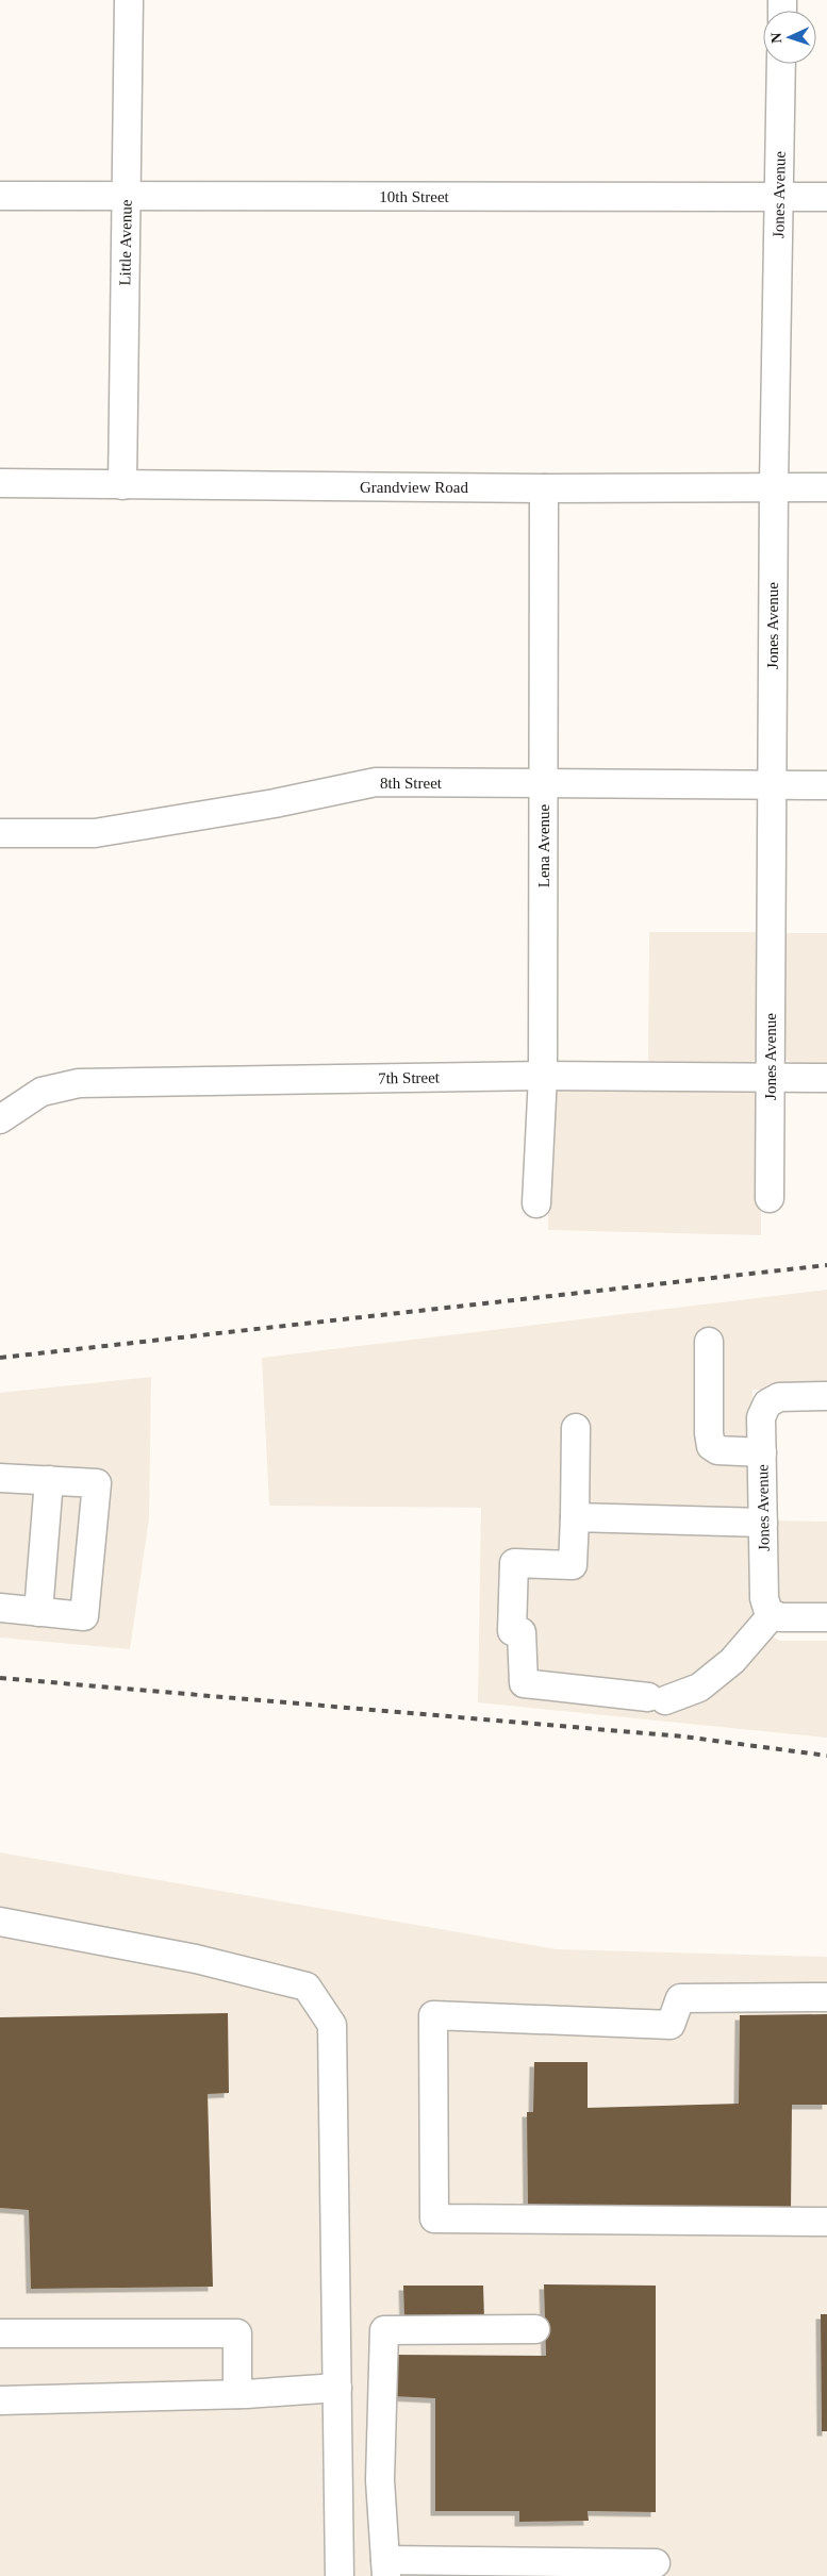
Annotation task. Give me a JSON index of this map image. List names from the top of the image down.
{
  "streets": {
    "street": [
      "Jones Avenue",
      "10th Street",
      "Little Avenue",
      "Grandview Road",
      "8th Street",
      "Lena Avenue",
      "7th Street"
    ]
  },
  "crossings": [
    ["Jones Avenue", "10th Street"],
    ["Jones Avenue", "Grandview Road"],
    ["Jones Avenue", "8th Street"],
    ["Jones Avenue", "7th Street"],
    ["10th Street", "Little Avenue"],
    ["Little Avenue", "Grandview Road"],
    ["Grandview Road", "Lena Avenue"],
    ["8th Street", "Lena Avenue"],
    ["Lena Avenue", "7th Street"]
  ],
  "north": "left"
}
